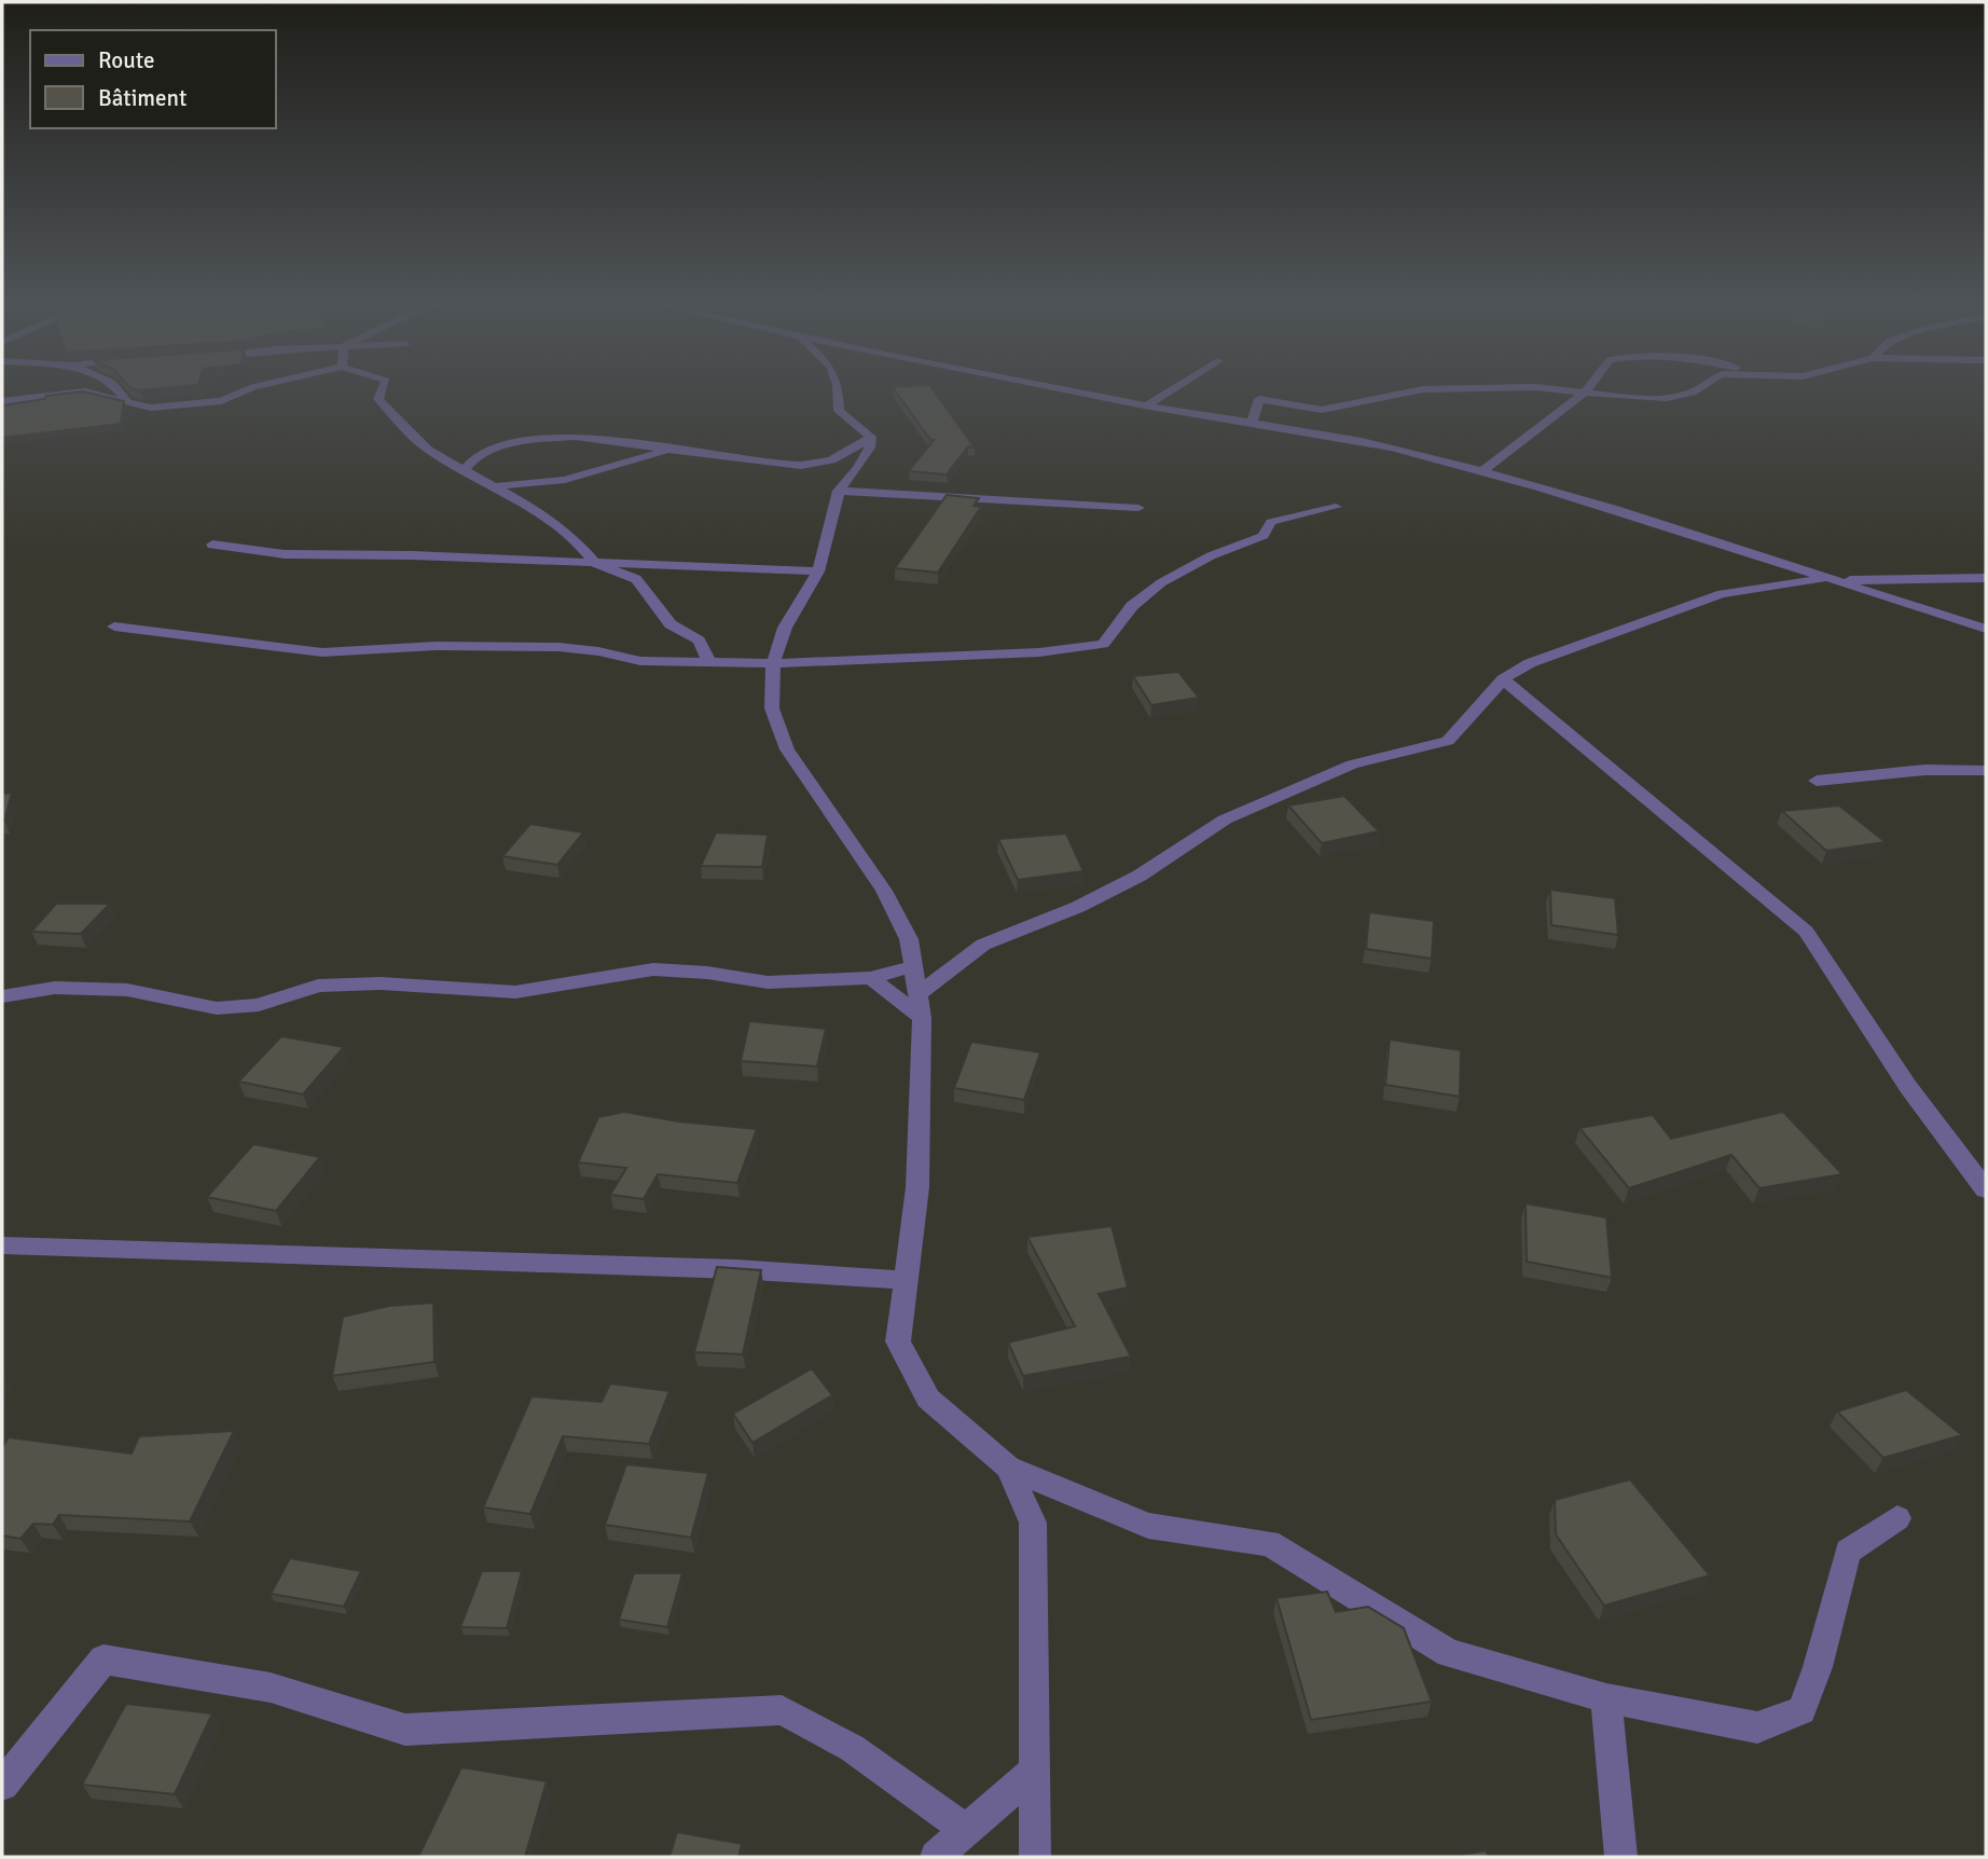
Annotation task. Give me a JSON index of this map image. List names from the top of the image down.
{
  "legend": ["Route", "Bâtiment"]
}
